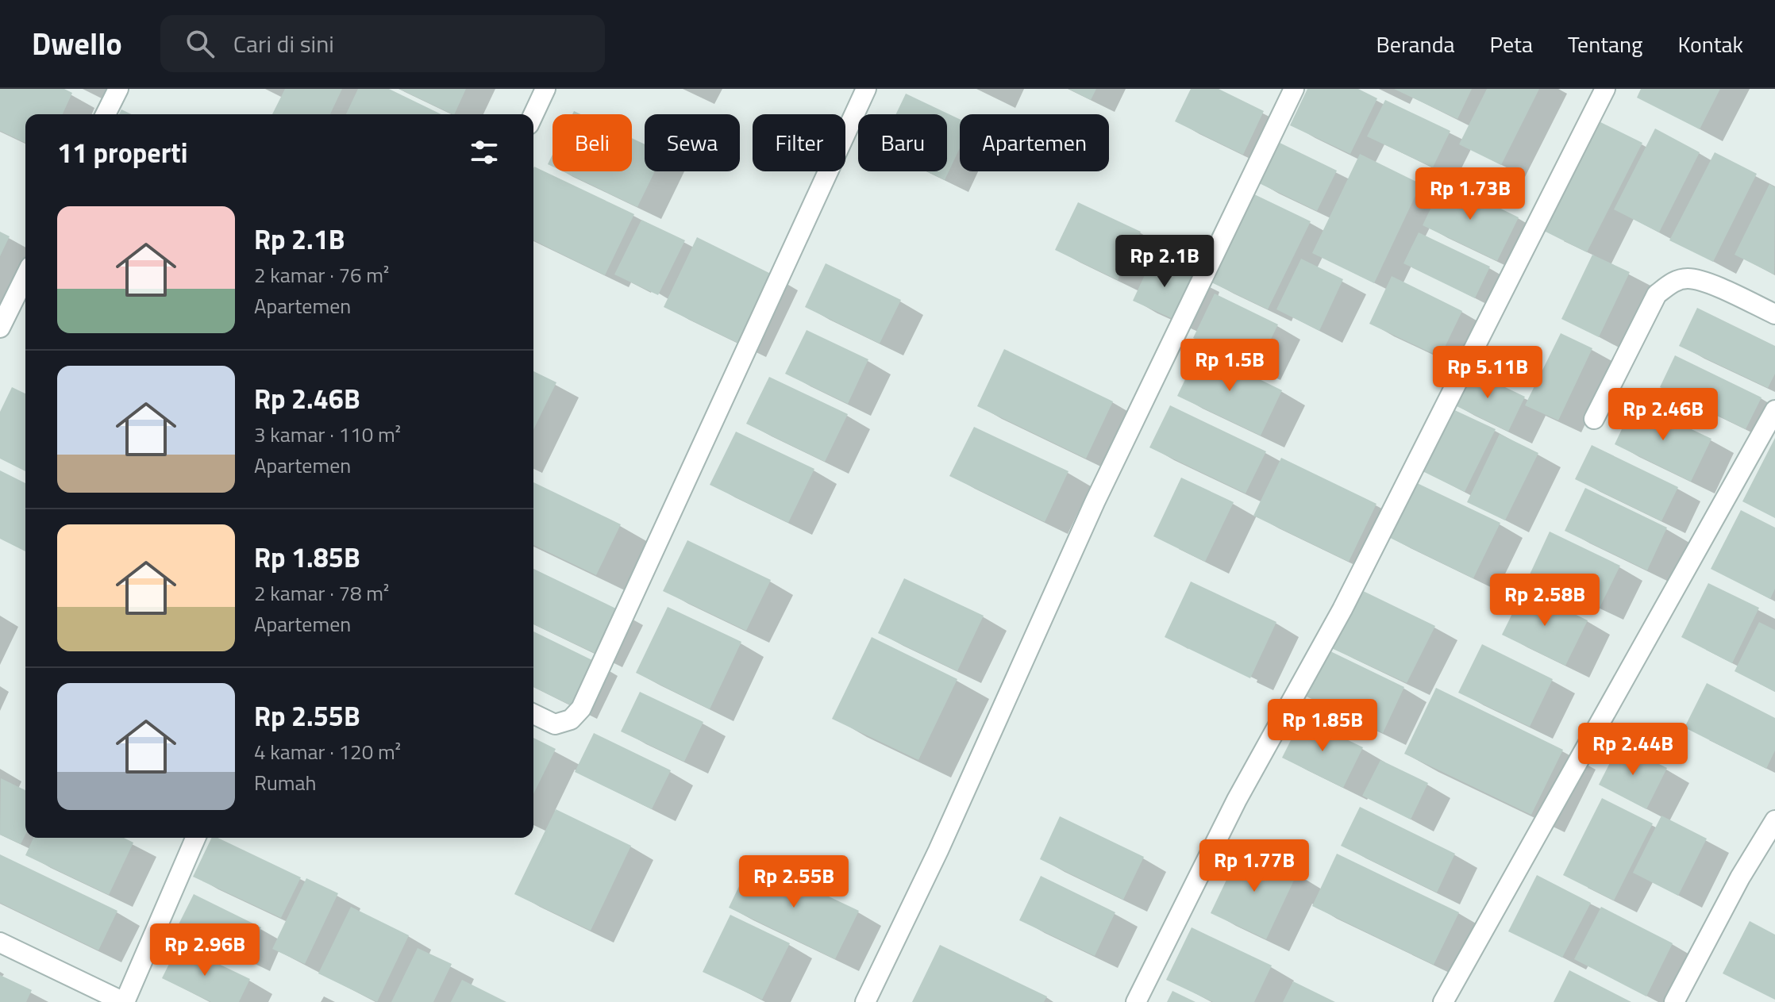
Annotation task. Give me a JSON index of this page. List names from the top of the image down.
{
  "page": {
    "header": "Dwello",
    "search": "Cari di sini",
    "nav": [
      "Beranda",
      "Peta",
      "Tentang",
      "Kontak"
    ],
    "chip": [
      "Beli",
      "Sewa",
      "Filter",
      "Baru",
      "Apartemen"
    ],
    "heading": "11 properti",
    "price": [
      "Rp 1.73B",
      "Rp 2.1B",
      "Rp 1.5B",
      "Rp 5.11B",
      "Rp 2.46B",
      "Rp 2.58B",
      "Rp 1.85B",
      "Rp 2.44B",
      "Rp 1.77B",
      "Rp 2.55B",
      "Rp 2.96B"
    ],
    "list": [
      {
        "name": "Rp 2.1B",
        "note": "2 kamar · 76 m² · Apartemen"
      },
      {
        "name": "Rp 2.46B",
        "note": "3 kamar · 110 m² · Apartemen"
      },
      {
        "name": "Rp 1.85B",
        "note": "2 kamar · 78 m² · Apartemen"
      },
      {
        "name": "Rp 2.55B",
        "note": "4 kamar · 120 m² · Rumah"
      }
    ]
  }
}
